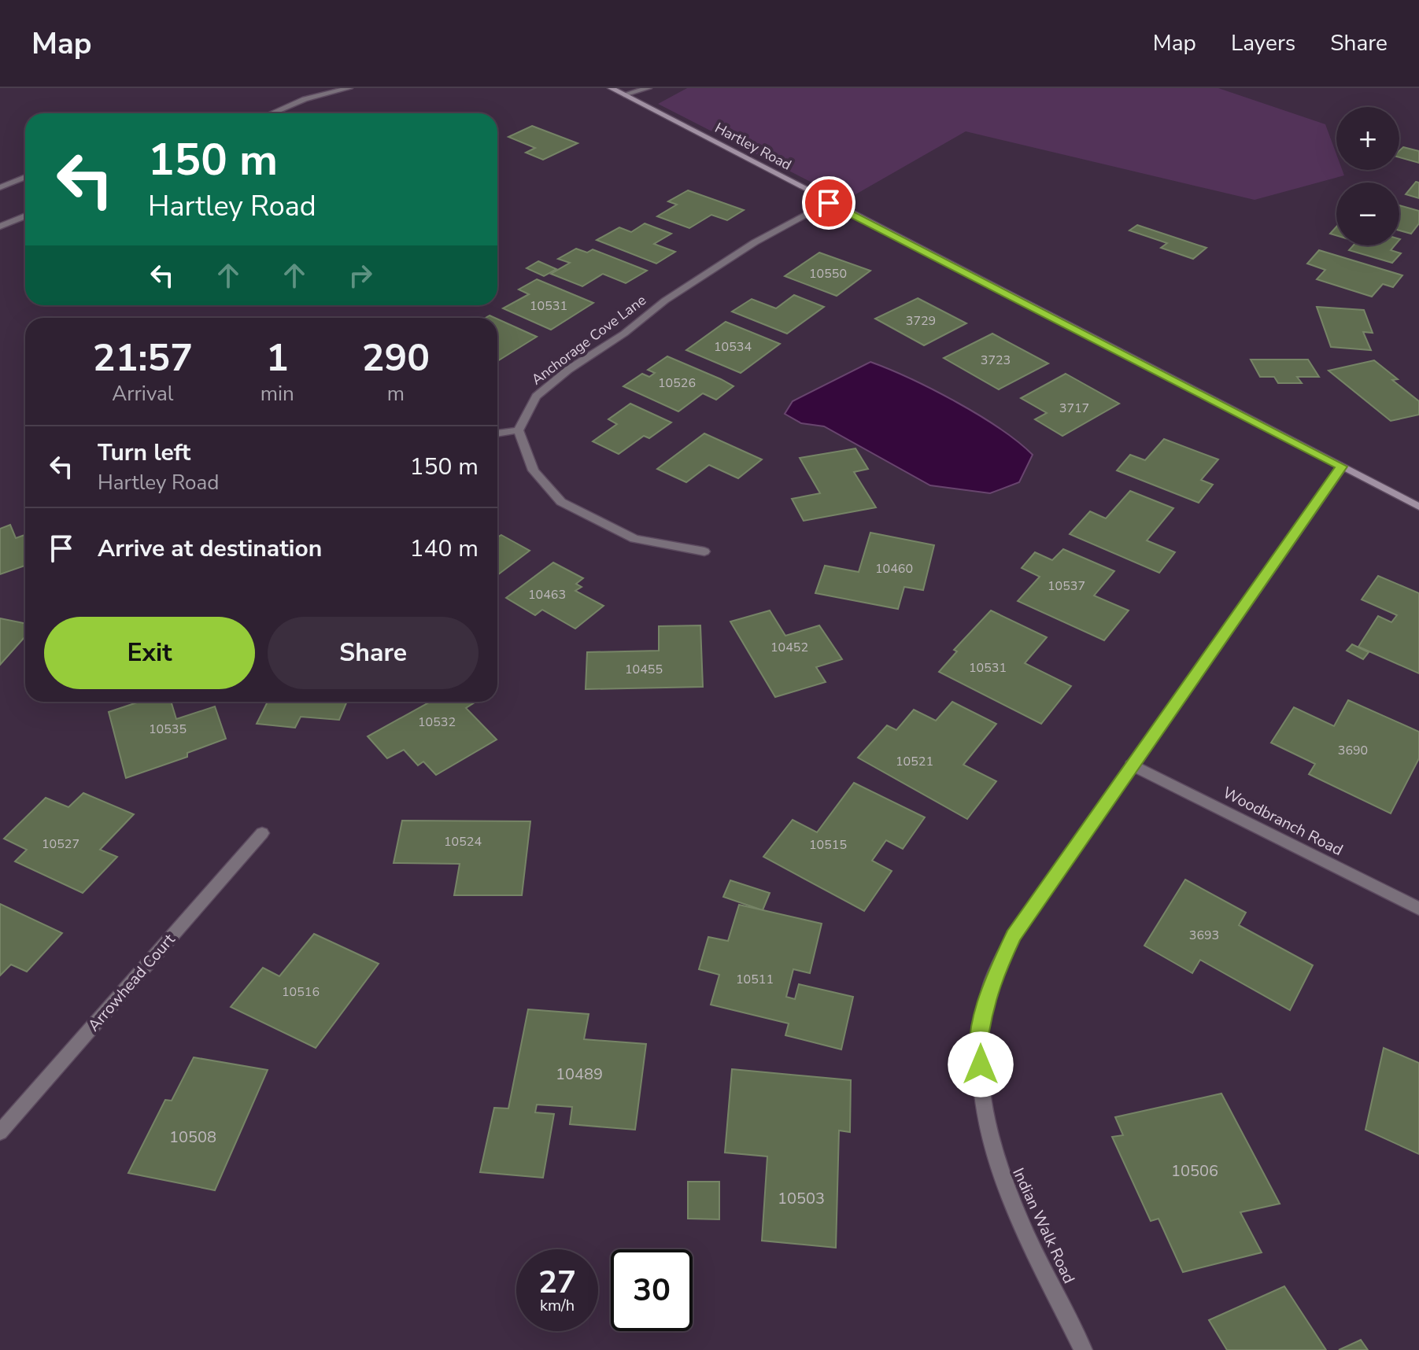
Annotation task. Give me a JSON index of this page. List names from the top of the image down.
{
  "streets": {
    "street": [
      "Hartley Road",
      "Anchorage Cove Lane",
      "Woodbranch Road",
      "Arrowhead Court",
      "Indian Walk Road"
    ]
  },
  "crossings": [
    ["Hartley Road", "Anchorage Cove Lane"],
    ["Hartley Road", "Indian Walk Road"],
    ["Woodbranch Road", "Indian Walk Road"]
  ],
  "house_numbers": [
    "10550",
    "10531",
    "3729",
    "10534",
    "3723",
    "10526",
    "3717",
    "10460",
    "10537",
    "10463",
    "10452",
    "10531",
    "10455",
    "10532",
    "10535",
    "3690",
    "10521",
    "10524",
    "10527",
    "10515",
    "3693",
    "10511",
    "10516",
    "10489",
    "10508",
    "10506",
    "10503"
  ],
  "page": {
    "header": "Map",
    "nav": ["Map", "Layers", "Share"],
    "map_buttons": ["+", "−"],
    "turn": ["150 m", "Hartley Road"],
    "eta": [
      "21:57",
      "Arrival",
      "1",
      "min",
      "290",
      "m"
    ],
    "list": [
      {
        "name": "Turn left",
        "note": "Hartley Road",
        "value": "150 m"
      },
      {
        "name": "Arrive at destination",
        "value": "140 m"
      }
    ],
    "buttons": ["Exit", "Share"],
    "speed": "27 km/h",
    "limit": "30"
  }
}
